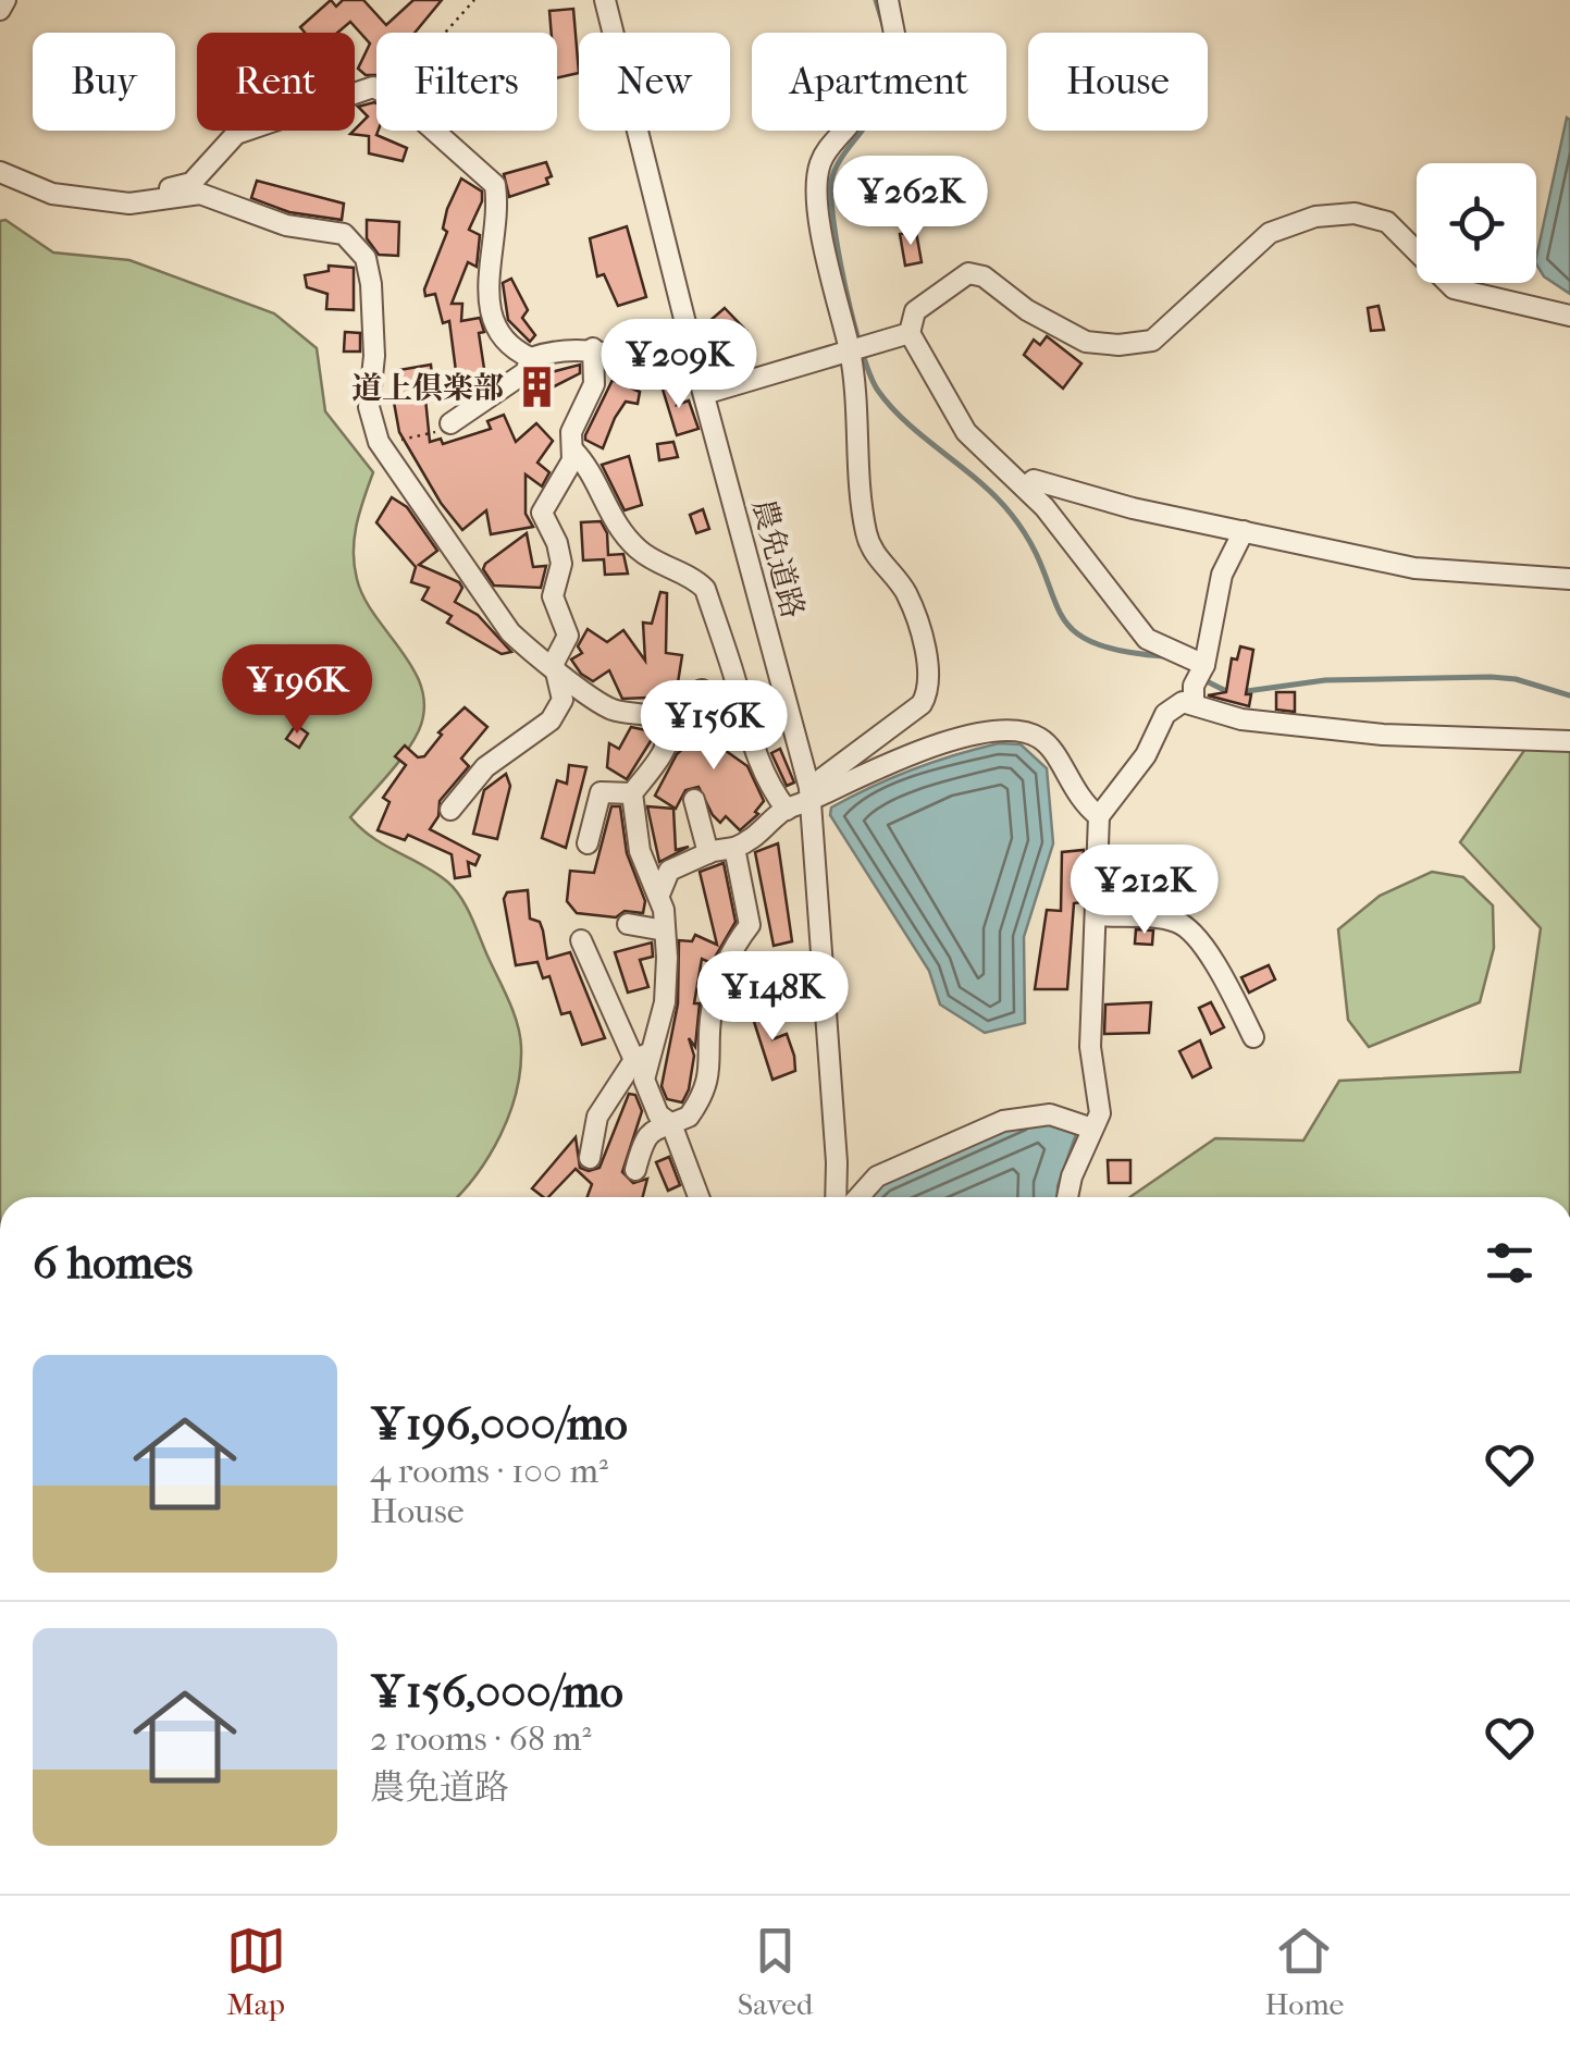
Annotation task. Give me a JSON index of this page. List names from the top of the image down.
{
  "streets": {
    "street": ["農免道路"]
  },
  "places": {
    "building": ["道上倶楽部"]
  },
  "page": {
    "chip": [
      "Buy",
      "Rent",
      "Filters",
      "New",
      "Apartment",
      "House"
    ],
    "price": [
      "¥262K",
      "¥209K",
      "¥196K",
      "¥156K",
      "¥212K",
      "¥148K"
    ],
    "heading": "6 homes",
    "list": [
      {
        "name": "¥196,000/mo",
        "note": "4 rooms · 100 m² · House"
      },
      {
        "name": "¥156,000/mo",
        "note": "2 rooms · 68 m² · 農免道路"
      }
    ],
    "tabs": ["Map", "Saved", "Home"]
  }
}
